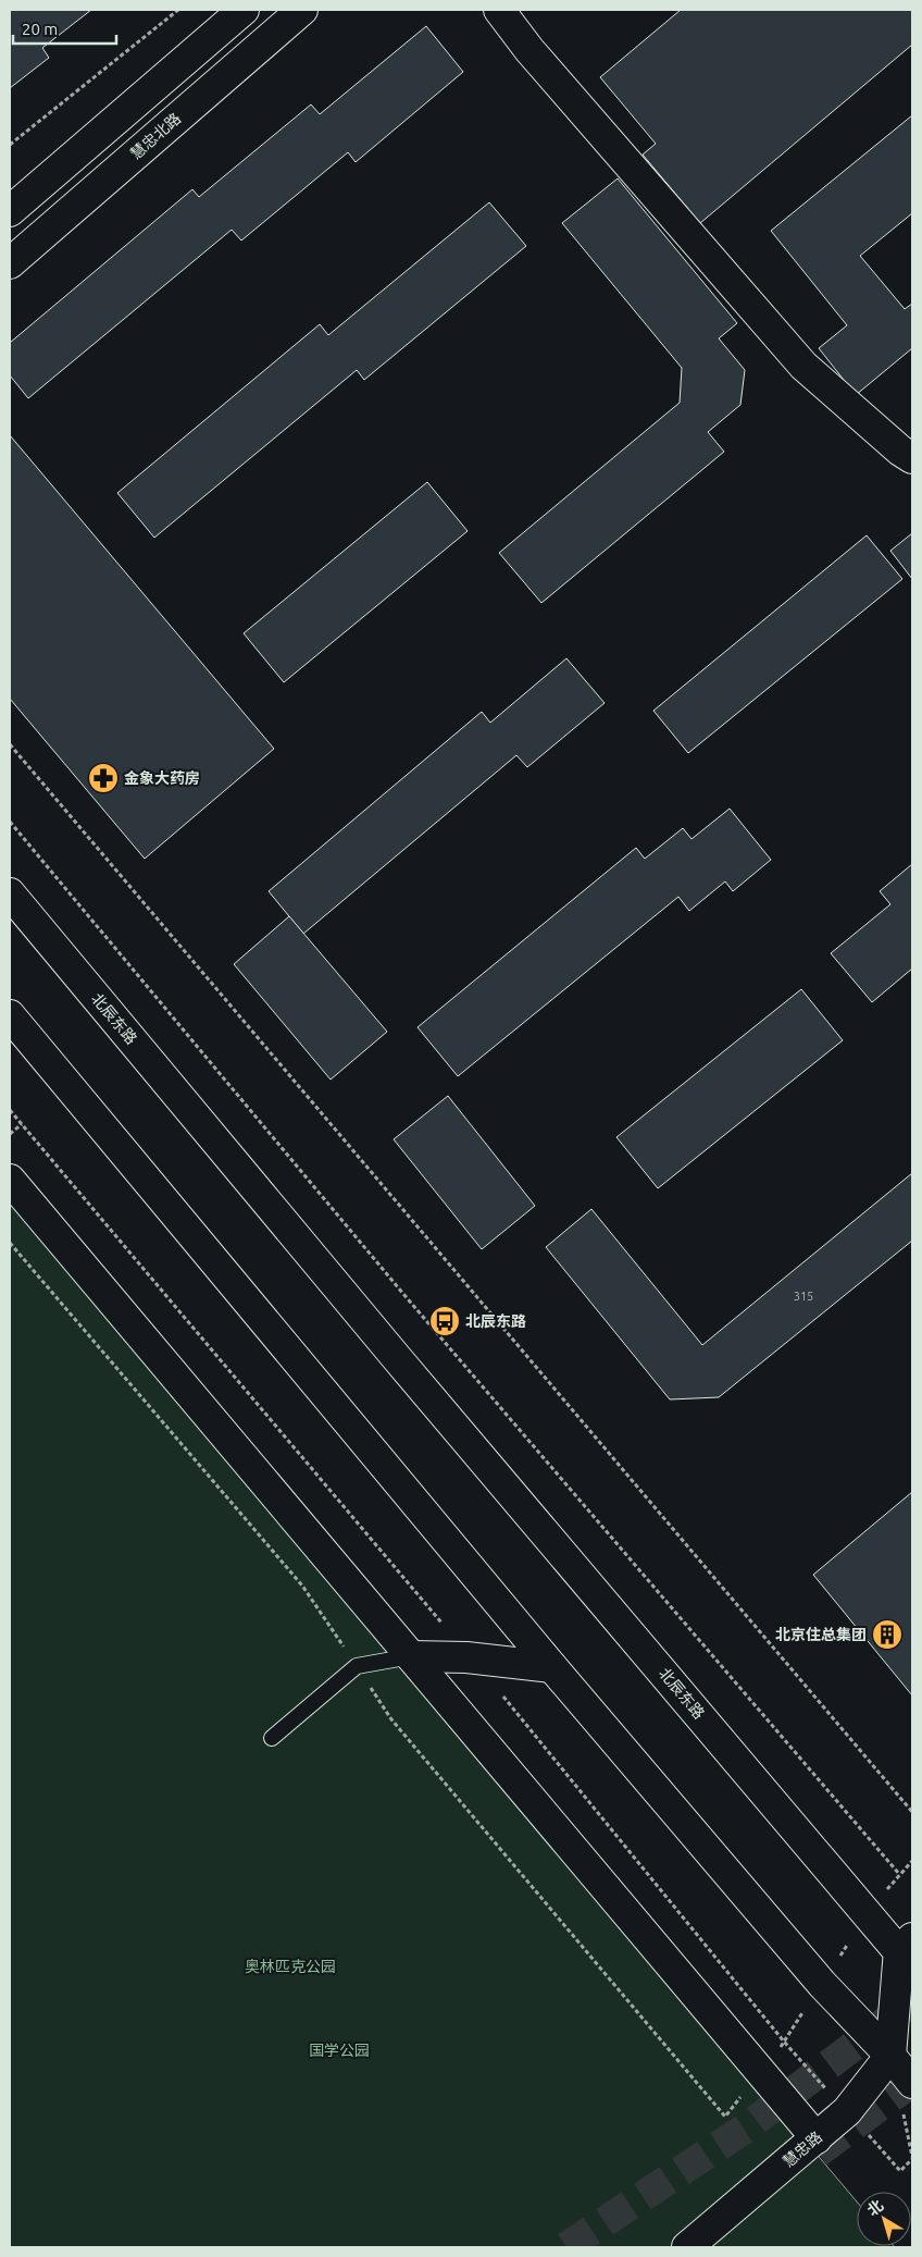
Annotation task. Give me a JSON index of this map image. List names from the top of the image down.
{
  "streets": {
    "street": ["慧忠北路", "北辰东路", "慧忠路"]
  },
  "parks": ["奥林匹克公园", "国学公园"],
  "places": {
    "pharmacy": ["金象大药房"],
    "bus stop": ["北辰东路"],
    "building": ["北京住总集团"]
  },
  "house_numbers": ["315"],
  "scale_bar": "20 m",
  "north": "top left"
}
